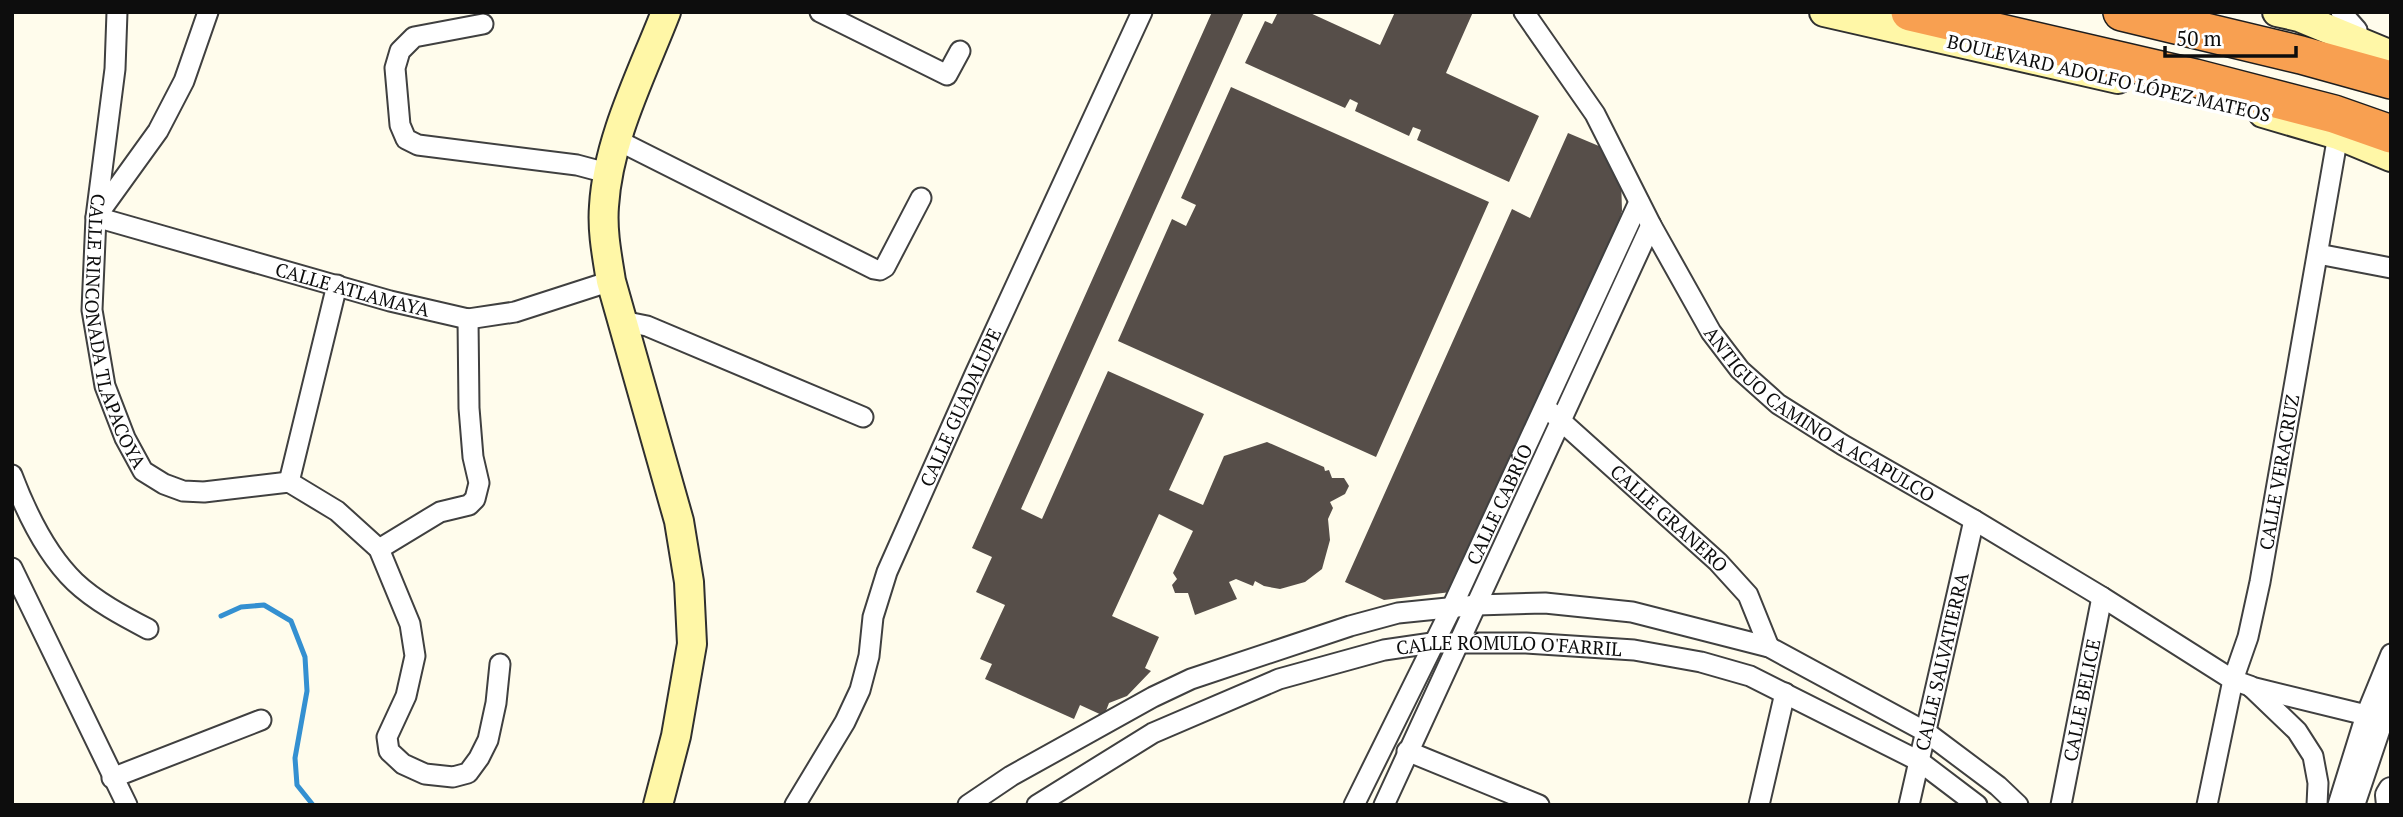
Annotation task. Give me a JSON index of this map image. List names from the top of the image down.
{
  "streets": {
    "main road": ["BOULEVARD ADOLFO LÓPEZ MATEOS"],
    "street": [
      "CALLE ATLAMAYA",
      "CALLE RINCONADA TLAPACOYA",
      "CALLE GUADALUPE",
      "ANTIGUO CAMINO A ACAPULCO",
      "CALLE VERACRUZ",
      "CALLE CABRÍO",
      "CALLE GRANERO",
      "CALLE RÓMULO O'FARRIL",
      "CALLE SALVATIERRA",
      "CALLE BELICE"
    ]
  },
  "crossings": [
    ["BOULEVARD ADOLFO LÓPEZ MATEOS", "CALLE VERACRUZ"],
    ["CALLE ATLAMAYA", "CALLE RINCONADA TLAPACOYA"],
    ["ANTIGUO CAMINO A ACAPULCO", "CALLE VERACRUZ"],
    ["ANTIGUO CAMINO A ACAPULCO", "CALLE CABRÍO"],
    ["ANTIGUO CAMINO A ACAPULCO", "CALLE SALVATIERRA"],
    ["ANTIGUO CAMINO A ACAPULCO", "CALLE BELICE"],
    ["CALLE CABRÍO", "CALLE GRANERO"],
    ["CALLE CABRÍO", "CALLE RÓMULO O'FARRIL"],
    ["CALLE GRANERO", "CALLE RÓMULO O'FARRIL"],
    ["CALLE RÓMULO O'FARRIL", "CALLE SALVATIERRA"]
  ],
  "scale_bar": "50 m"
}
